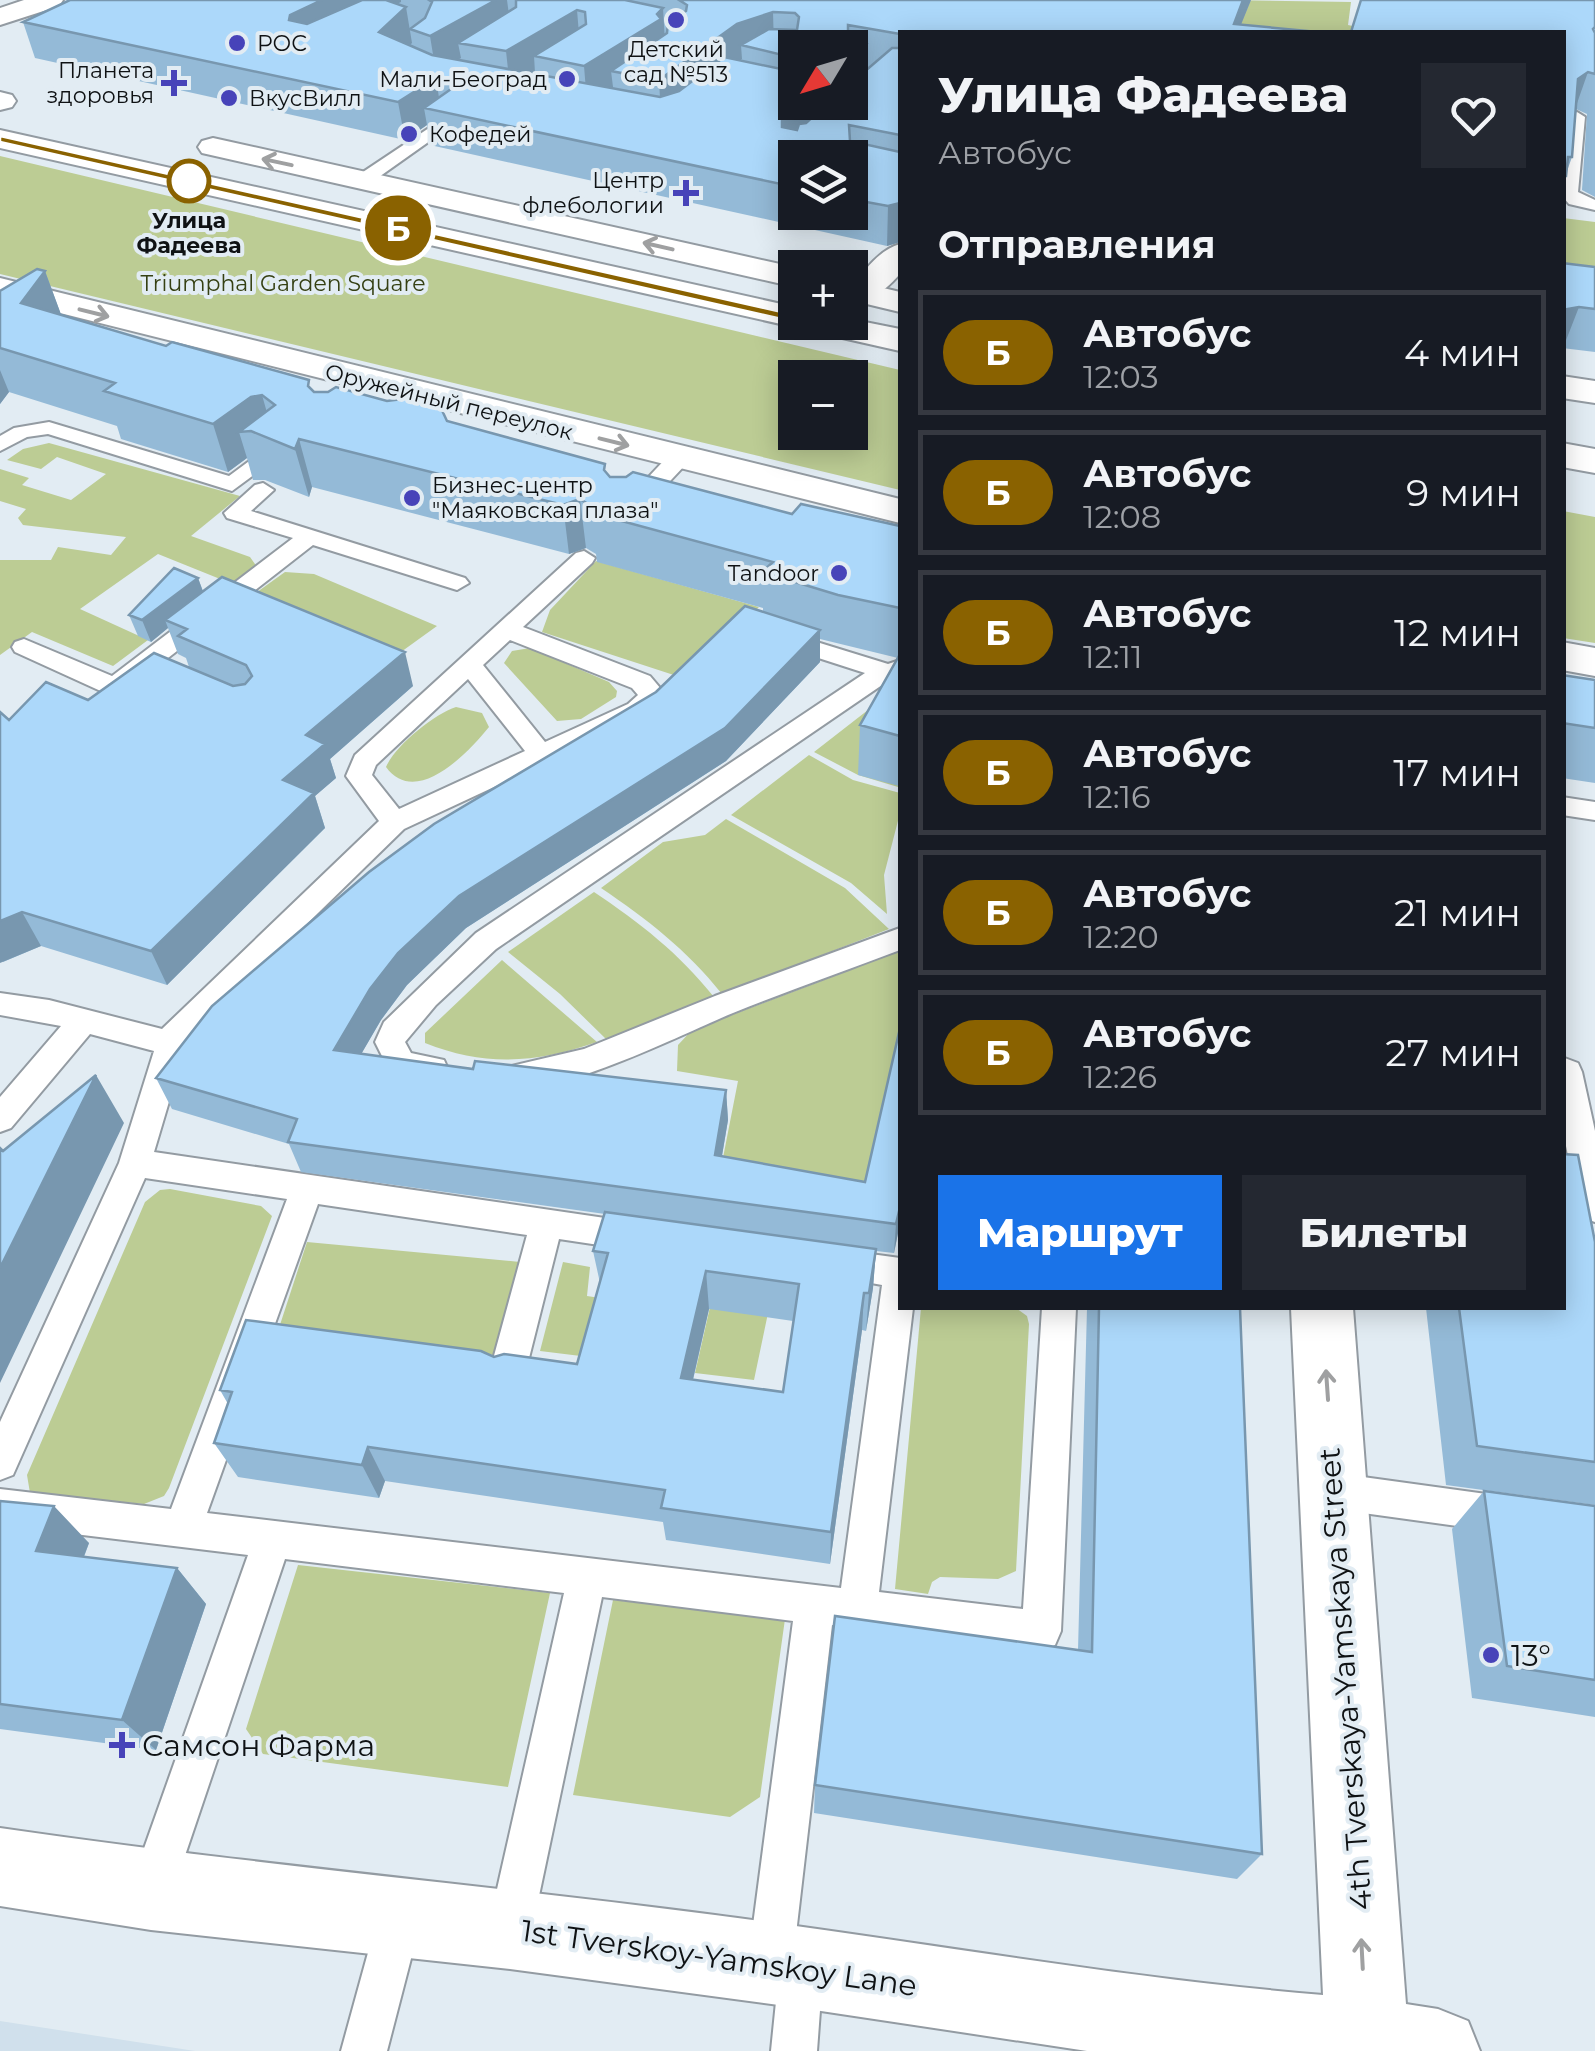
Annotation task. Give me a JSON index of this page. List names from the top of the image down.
{
  "streets": {
    "main road": ["Оружейный переулок", "4th Tverskaya-Yamskaya Street", "1st Tverskoy-Yamskoy Lane"]
  },
  "crossings": [
    ["4th Tverskaya-Yamskaya Street", "1st Tverskoy-Yamskoy Lane"]
  ],
  "one_way": ["4th Tverskaya-Yamskaya Street"],
  "parks": ["Triumphal Garden Square"],
  "places": {
    "other": [
      "Детский сад №513",
      "РОС",
      "Мали-Београд",
      "ВкусВилл",
      "Кофедей",
      "Улица Фадеева",
      "Бизнес-центр \"Маяковская плаза\"",
      "Tandoor",
      "13°"
    ],
    "health": ["Планета здоровья", "Центр флебологии", "Самсон Фарма"]
  },
  "lines": ["bus line Б"],
  "north": "bottom left",
  "page": {
    "on_map": "Б",
    "map_buttons": ["+", "−"],
    "heading": [
      ["Улица Фадеева", "Автобус"],
      "Отправления"
    ],
    "list": [
      {
        "mark": "Б",
        "name": "Автобус",
        "note": "12:03",
        "value": "4 мин"
      },
      {
        "mark": "Б",
        "name": "Автобус",
        "note": "12:08",
        "value": "9 мин"
      },
      {
        "mark": "Б",
        "name": "Автобус",
        "note": "12:11",
        "value": "12 мин"
      },
      {
        "mark": "Б",
        "name": "Автобус",
        "note": "12:16",
        "value": "17 мин"
      },
      {
        "mark": "Б",
        "name": "Автобус",
        "note": "12:20",
        "value": "21 мин"
      },
      {
        "mark": "Б",
        "name": "Автобус",
        "note": "12:26",
        "value": "27 мин"
      }
    ],
    "buttons": ["Маршрут", "Билеты"]
  }
}
